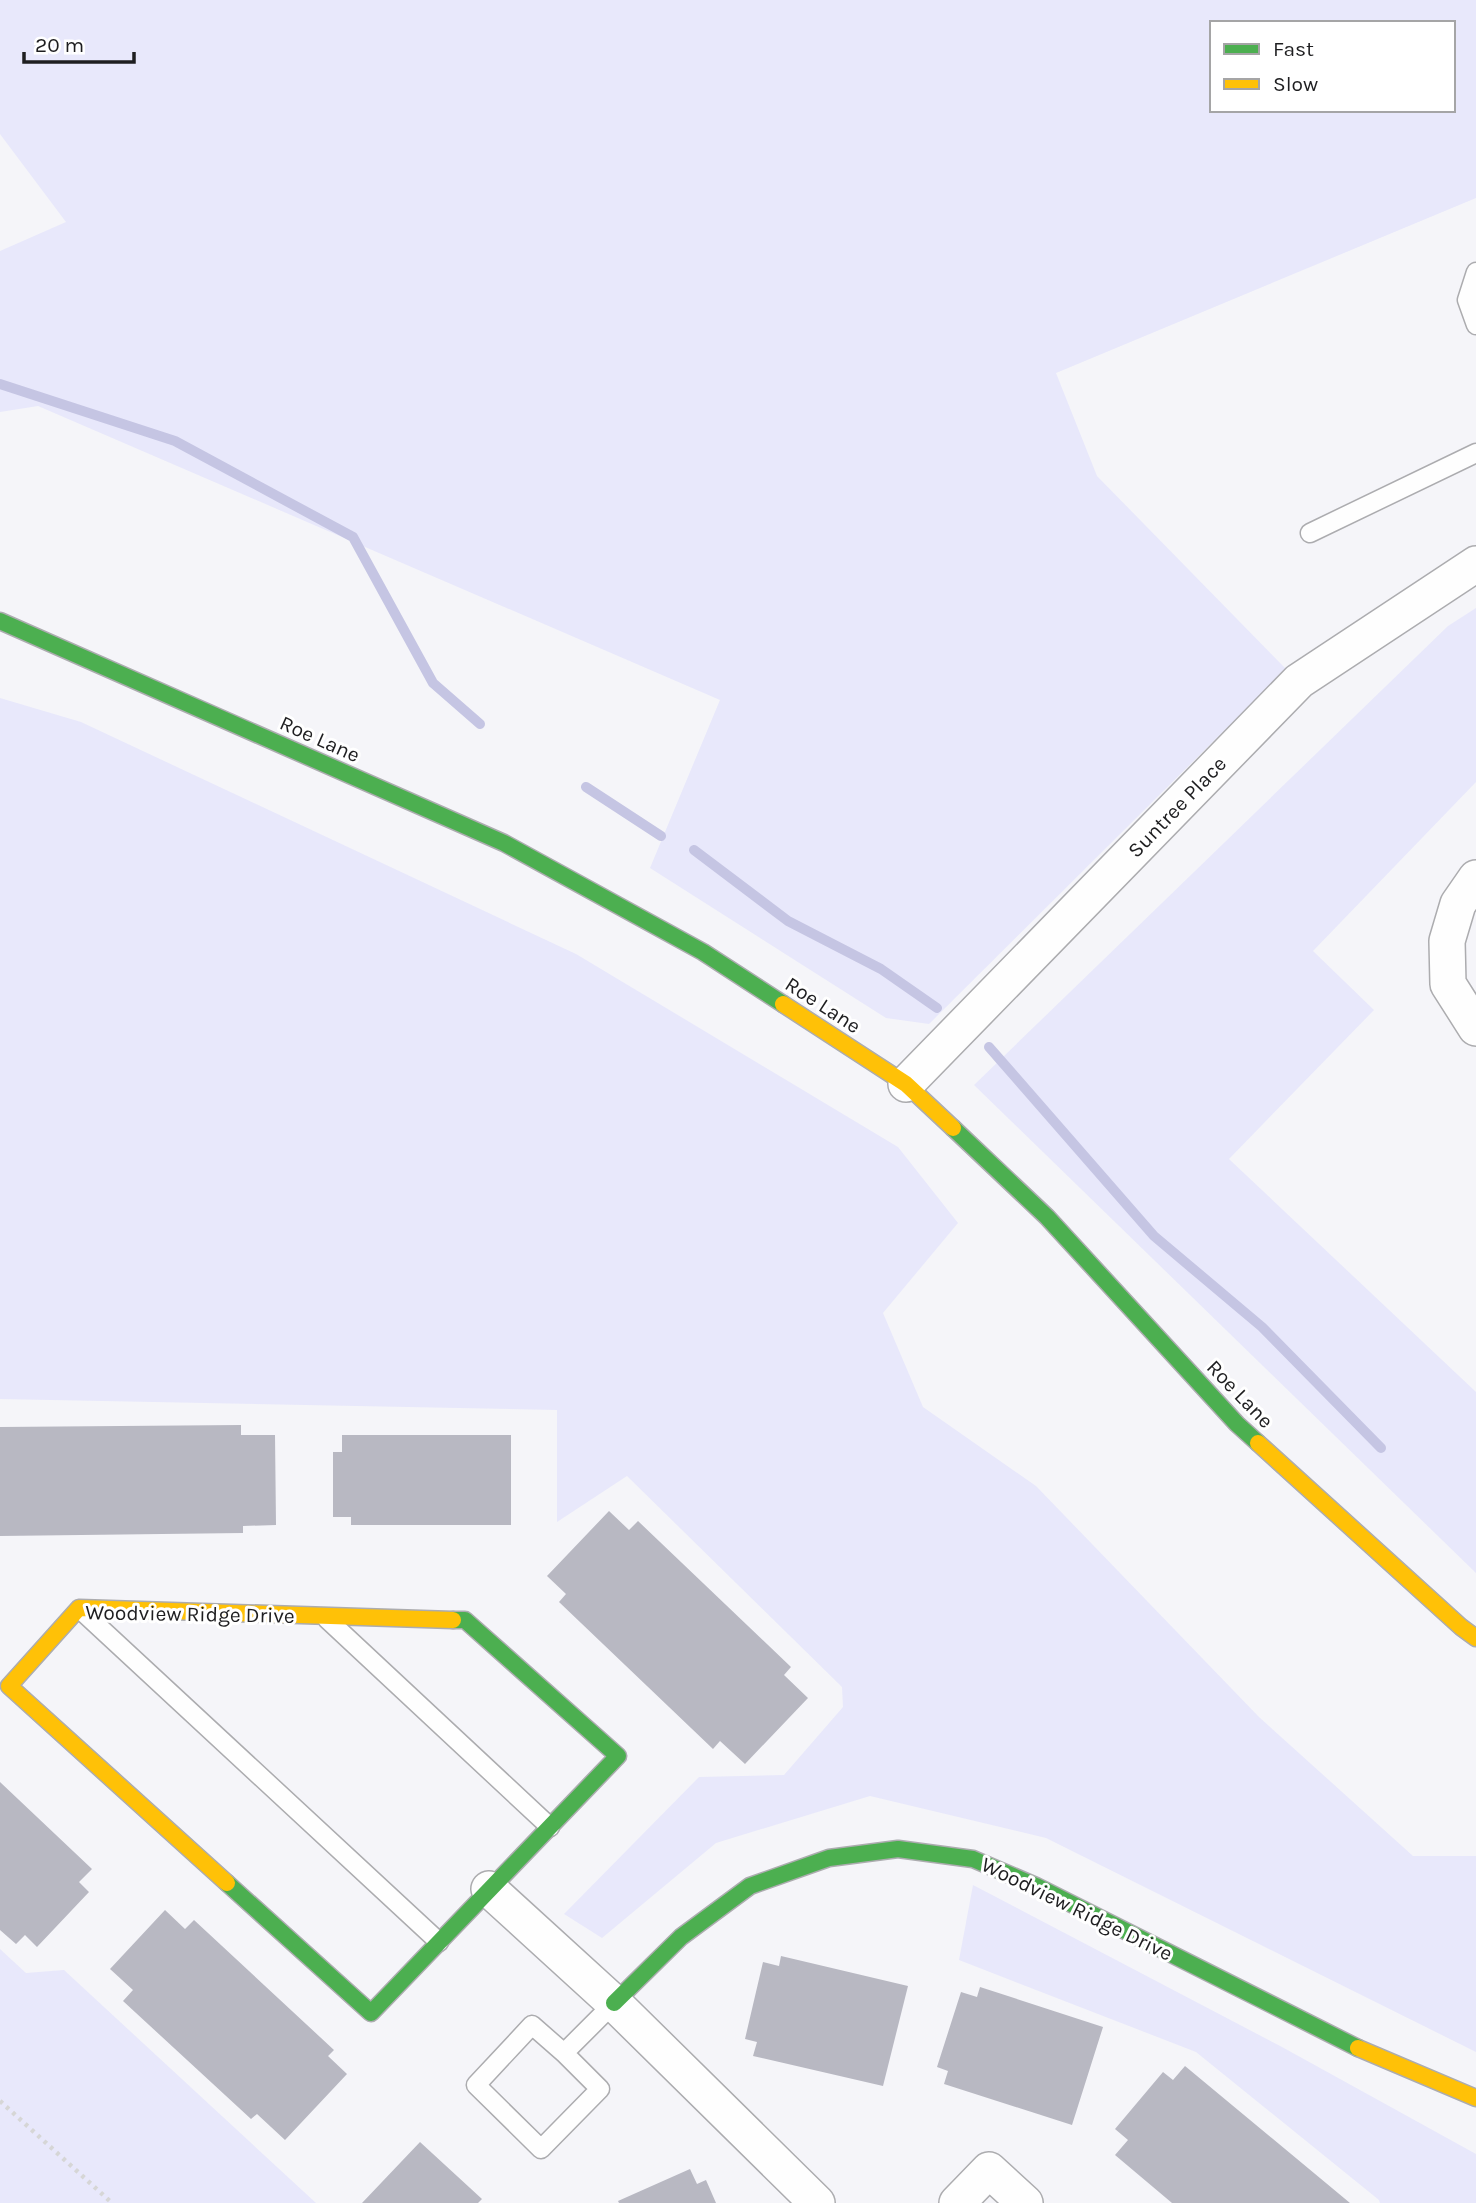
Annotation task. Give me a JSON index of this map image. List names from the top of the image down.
{
  "streets": {
    "street": ["Roe Lane", "Suntree Place", "Woodview Ridge Drive"]
  },
  "crossings": [
    ["Roe Lane", "Suntree Place"]
  ],
  "legend": ["Fast", "Slow"],
  "scale_bar": "20 m"
}
